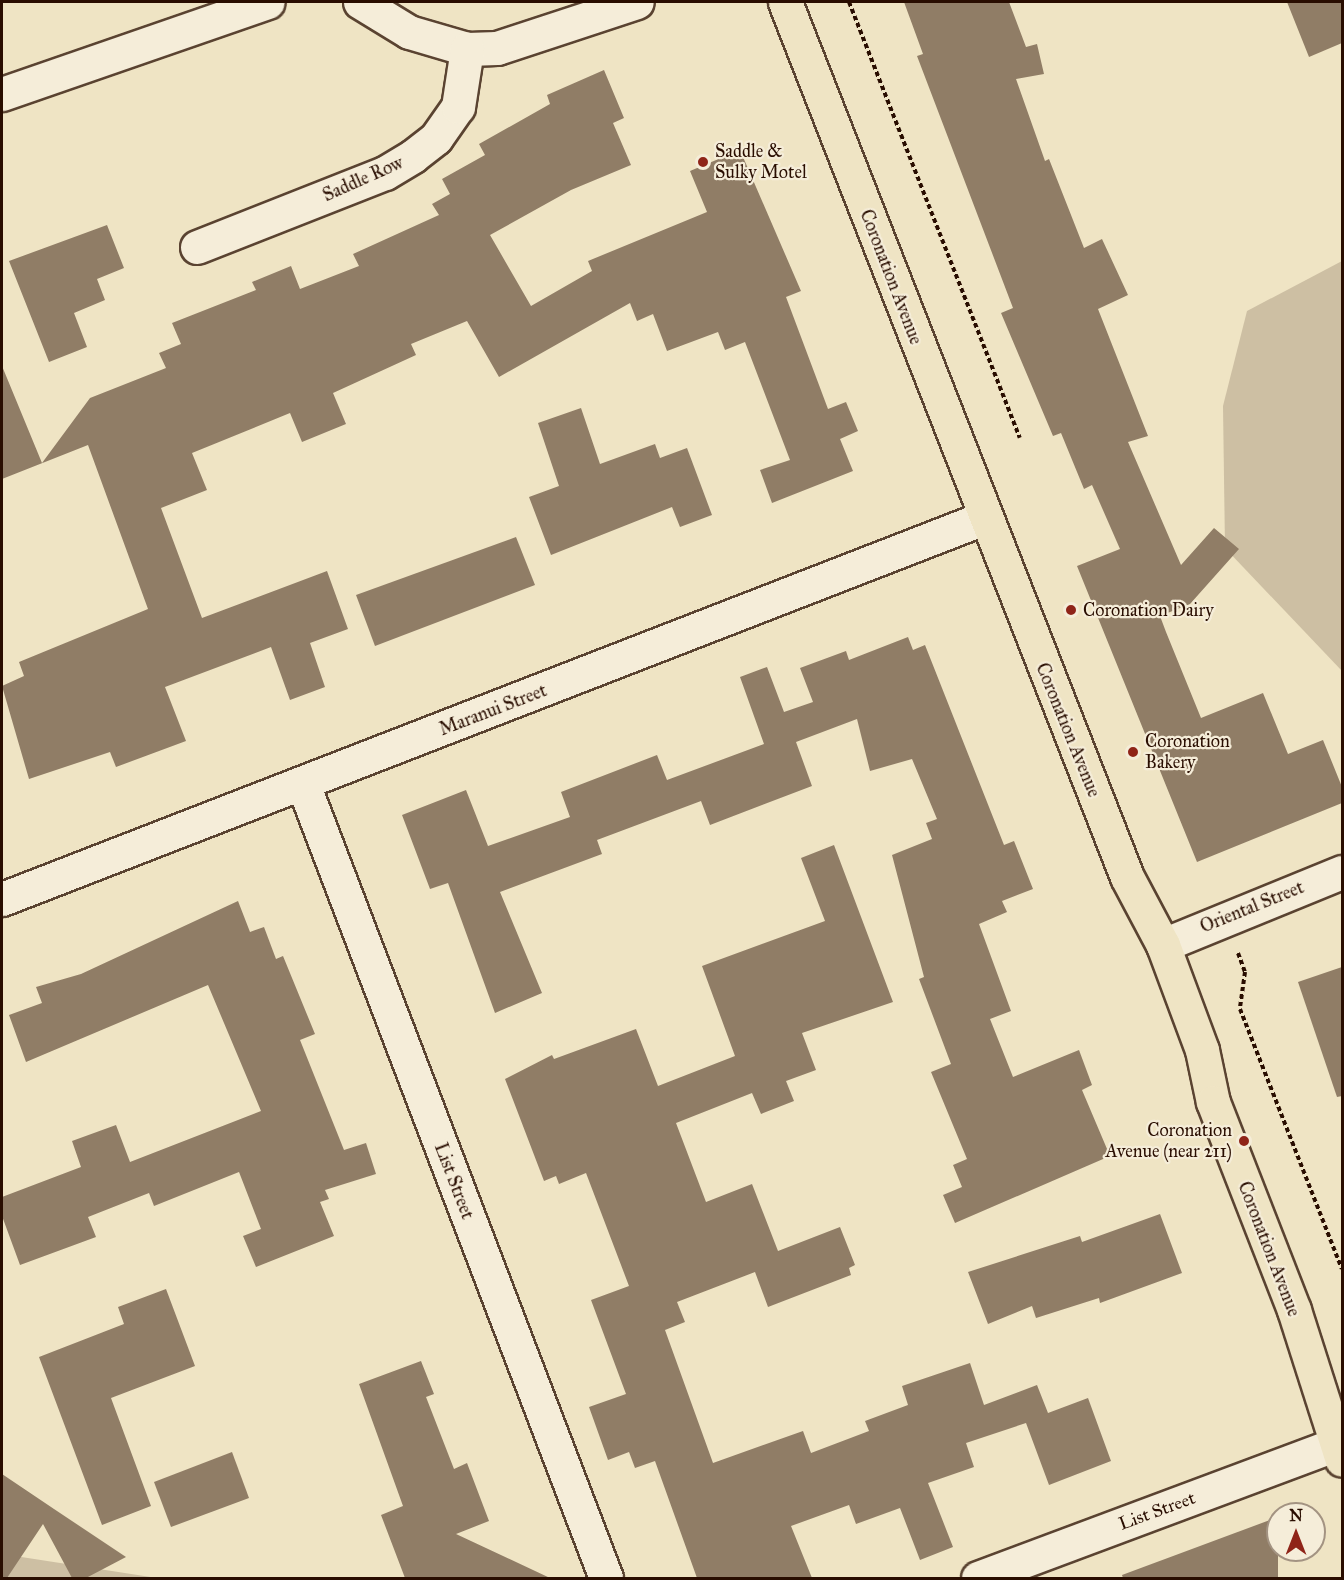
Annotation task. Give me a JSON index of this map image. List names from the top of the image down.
{
  "streets": {
    "highway": ["Coronation Avenue"],
    "street": [
      "Saddle Row",
      "Maranui Street",
      "Oriental Street",
      "List Street"
    ]
  },
  "crossings": [
    ["Coronation Avenue", "Maranui Street"],
    ["Coronation Avenue", "Oriental Street"],
    ["Coronation Avenue", "List Street"],
    ["Maranui Street", "List Street"]
  ],
  "places": [
    "Saddle & Sulky Motel",
    "Coronation Dairy",
    "Coronation Bakery",
    "Coronation Avenue (near 211)"
  ],
  "north": "top"
}
